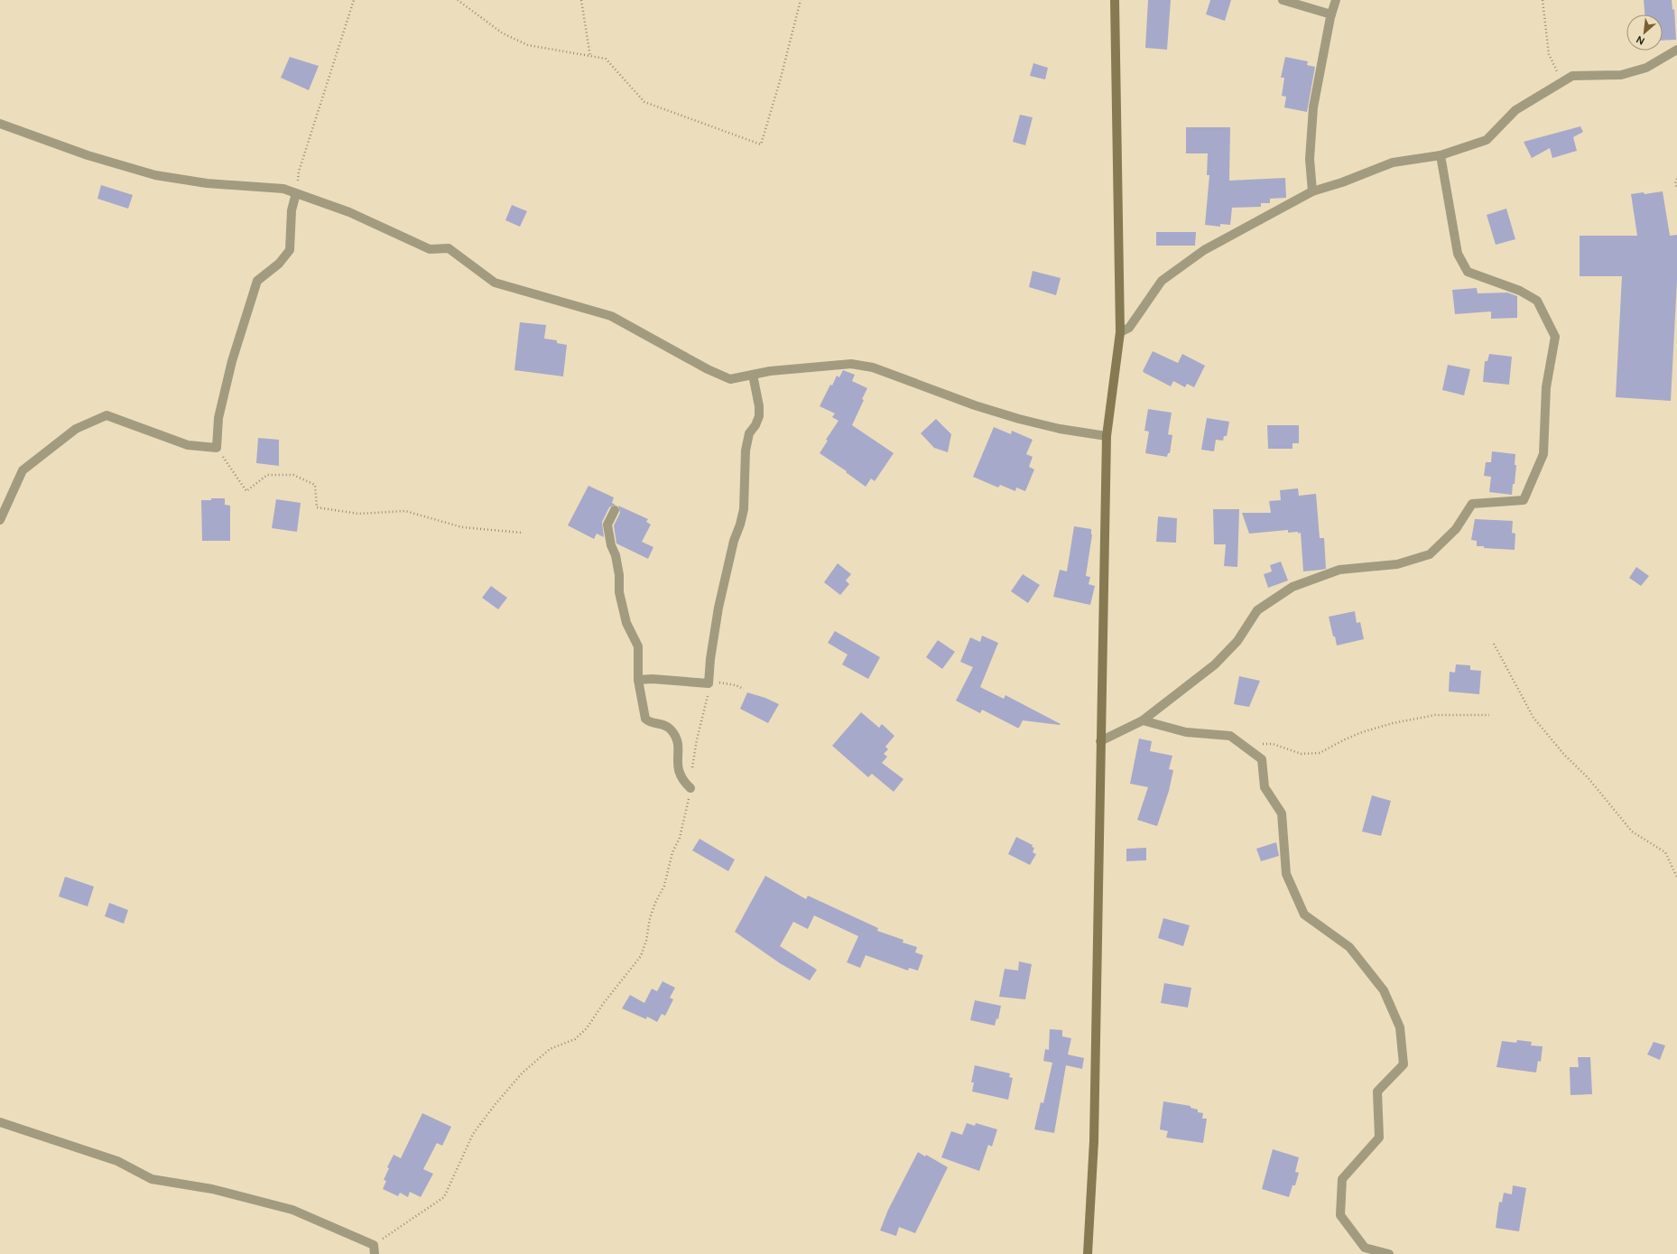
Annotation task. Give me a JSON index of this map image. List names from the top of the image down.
{
  "north": "bottom left"
}
